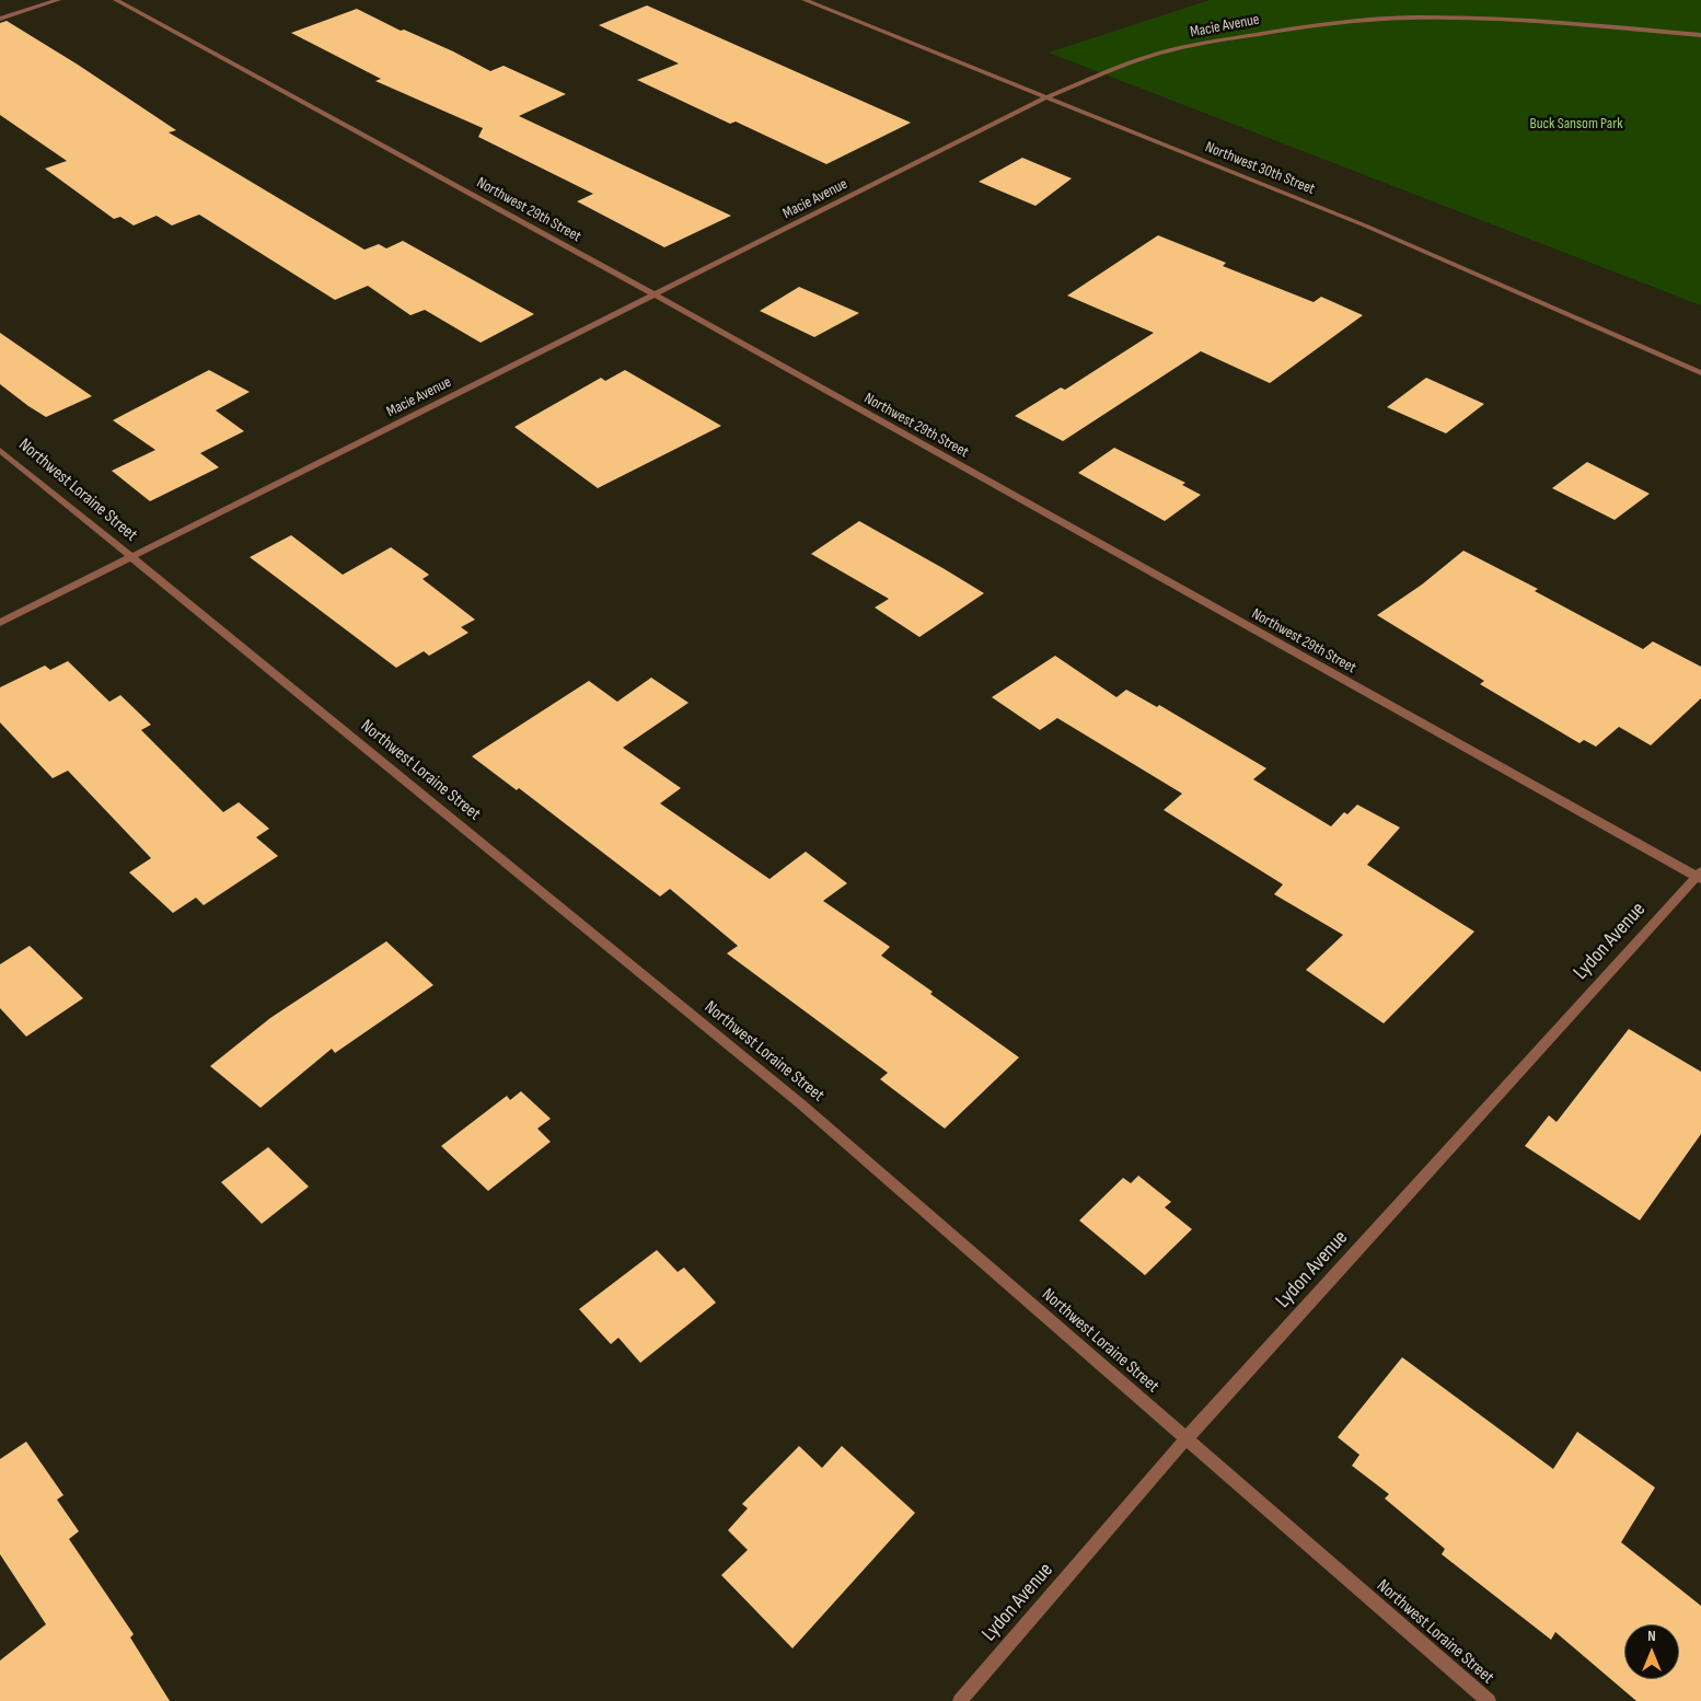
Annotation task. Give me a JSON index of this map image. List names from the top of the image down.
{
  "streets": {
    "street": [
      "Macie Avenue",
      "Northwest 30th Street",
      "Northwest 29th Street",
      "Northwest Loraine Street",
      "Lydon Avenue"
    ]
  },
  "crossings": [
    ["Macie Avenue", "Northwest 30th Street"],
    ["Macie Avenue", "Northwest 29th Street"],
    ["Macie Avenue", "Northwest Loraine Street"],
    ["Northwest 29th Street", "Lydon Avenue"],
    ["Northwest Loraine Street", "Lydon Avenue"]
  ],
  "parks": ["Buck Sansom Park"],
  "north": "top"
}
